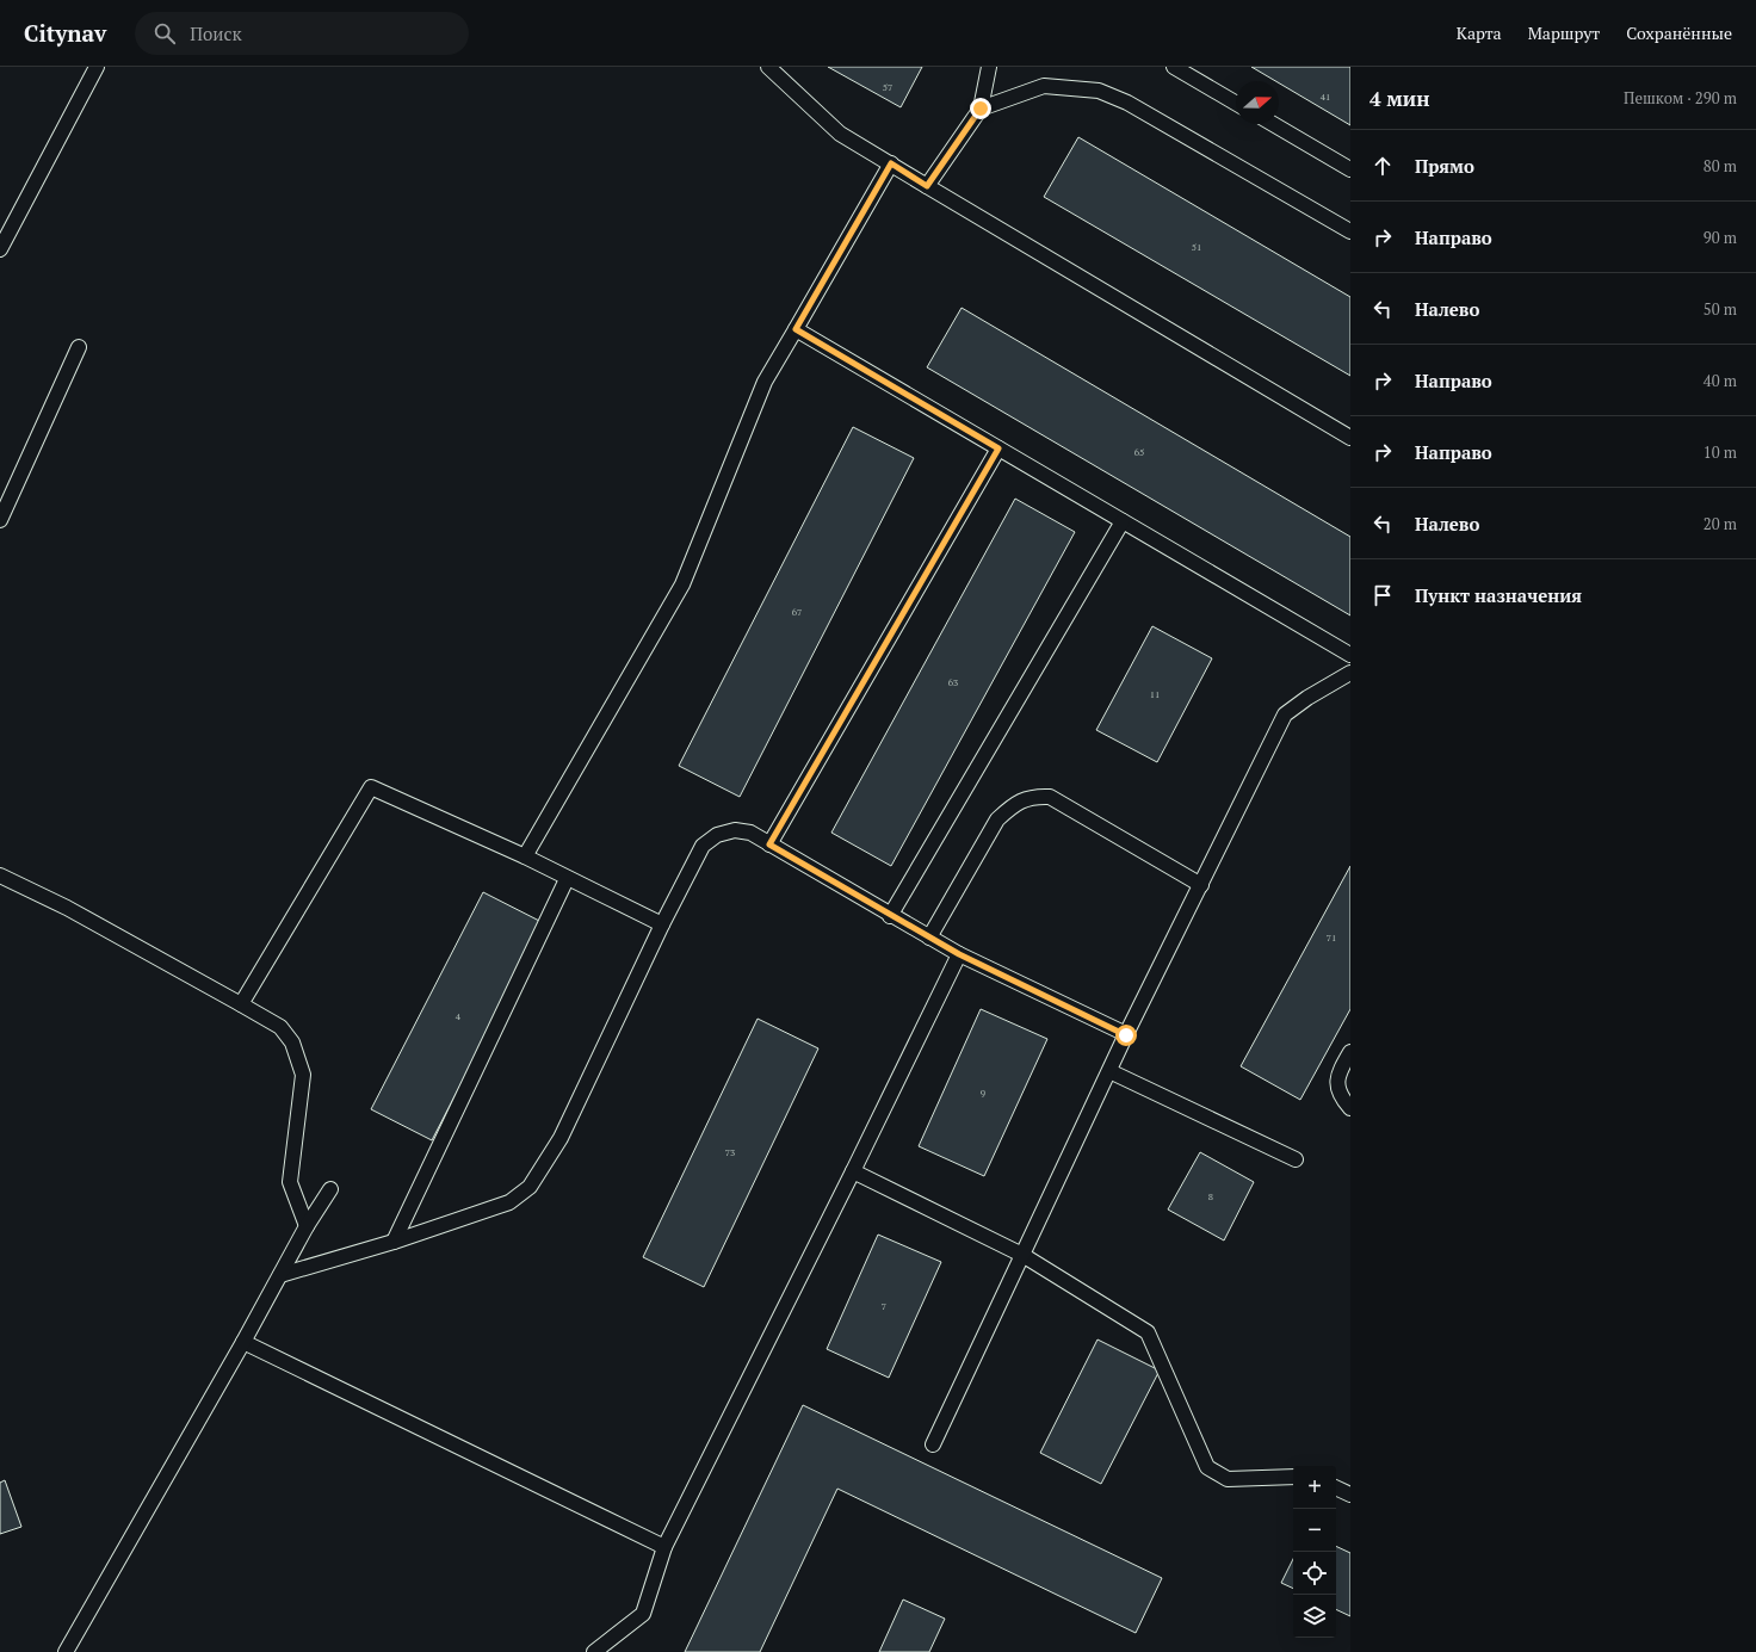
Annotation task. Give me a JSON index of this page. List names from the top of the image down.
{
  "house_numbers": [
    "57",
    "41",
    "51",
    "65",
    "67",
    "63",
    "11",
    "71",
    "4",
    "9",
    "73",
    "8",
    "7"
  ],
  "north": "right",
  "page": {
    "header": "Citynav",
    "search": "Поиск",
    "nav": ["Карта", "Маршрут", "Сохранённые"],
    "heading": ["4 мин", "Пешком · 290 m"],
    "list": [
      ["Прямо", "80 m"],
      ["Направо", "90 m"],
      ["Налево", "50 m"],
      ["Направо", "40 m"],
      ["Направо", "10 m"],
      ["Налево", "20 m"],
      "Пункт назначения"
    ],
    "map_buttons": ["+", "−"]
  }
}
